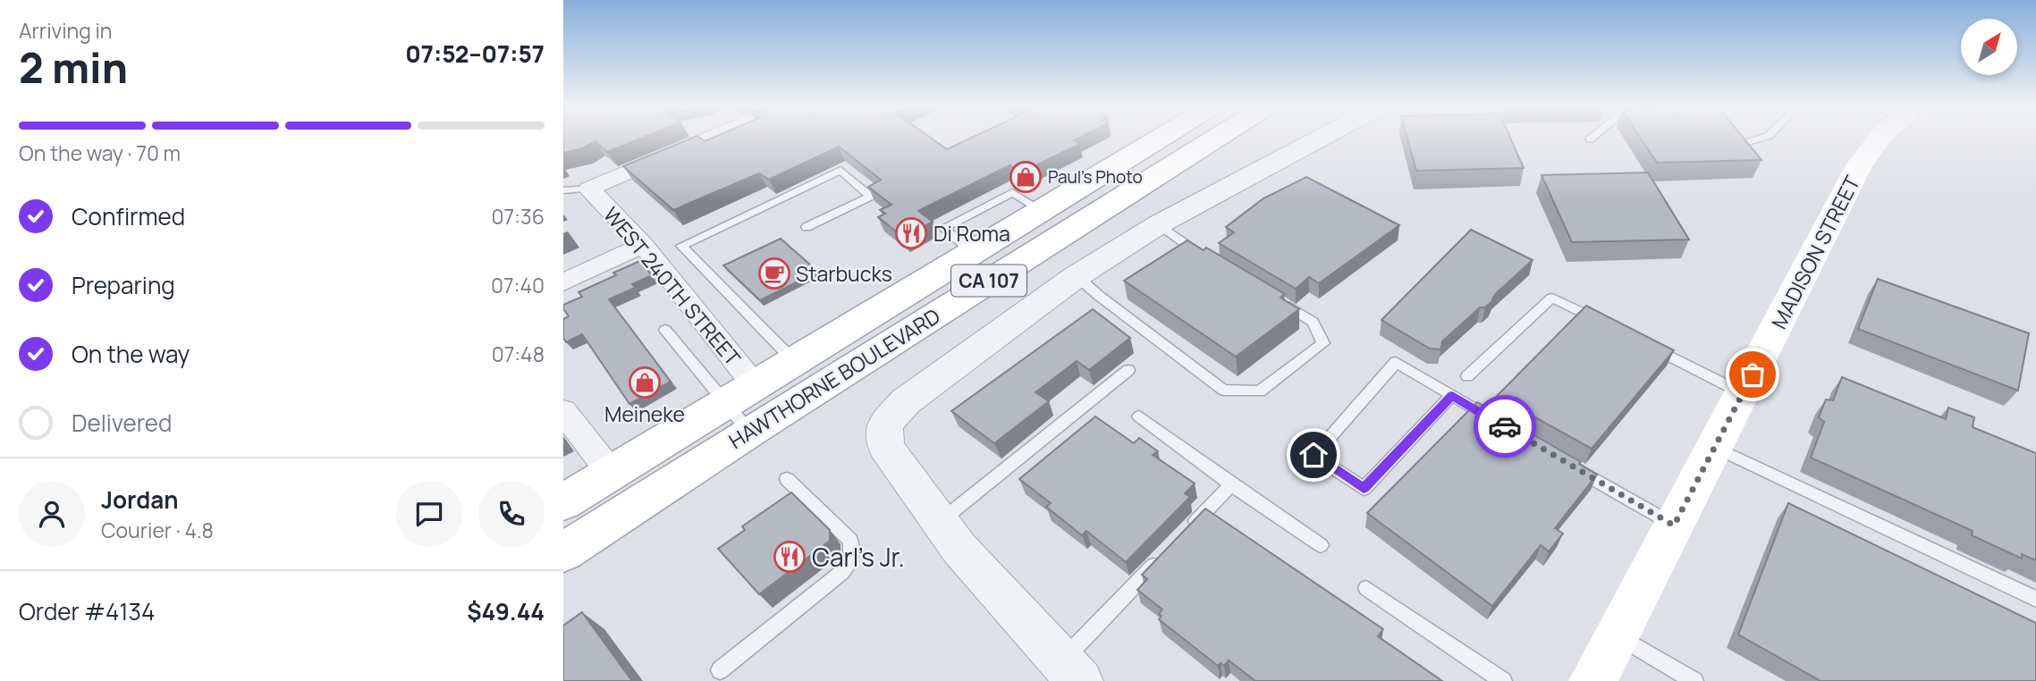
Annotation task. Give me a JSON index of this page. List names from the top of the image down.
{
  "streets": {
    "main road": ["MADISON STREET", "CA 107", "HAWTHORNE BOULEVARD"],
    "street": ["WEST 240TH STREET"]
  },
  "crossings": [
    ["WEST 240TH STREET", "HAWTHORNE BOULEVARD"]
  ],
  "places": {
    "shop": ["Paul's Photo", "Meineke"],
    "restaurant": ["Di Roma", "Carl's Jr."],
    "cafe": ["Starbucks"]
  },
  "north": "top right",
  "page": {
    "heading": ["2 min", "Arriving in", "07:52–07:57"],
    "panel": [
      "Jordan",
      "Courier · 4.8",
      "Order #4134",
      "$49.44"
    ],
    "bar": "On the way · 70 m",
    "list": [
      ["Confirmed", "07:36"],
      ["Preparing", "07:40"],
      ["On the way", "07:48"],
      "Delivered"
    ]
  }
}
